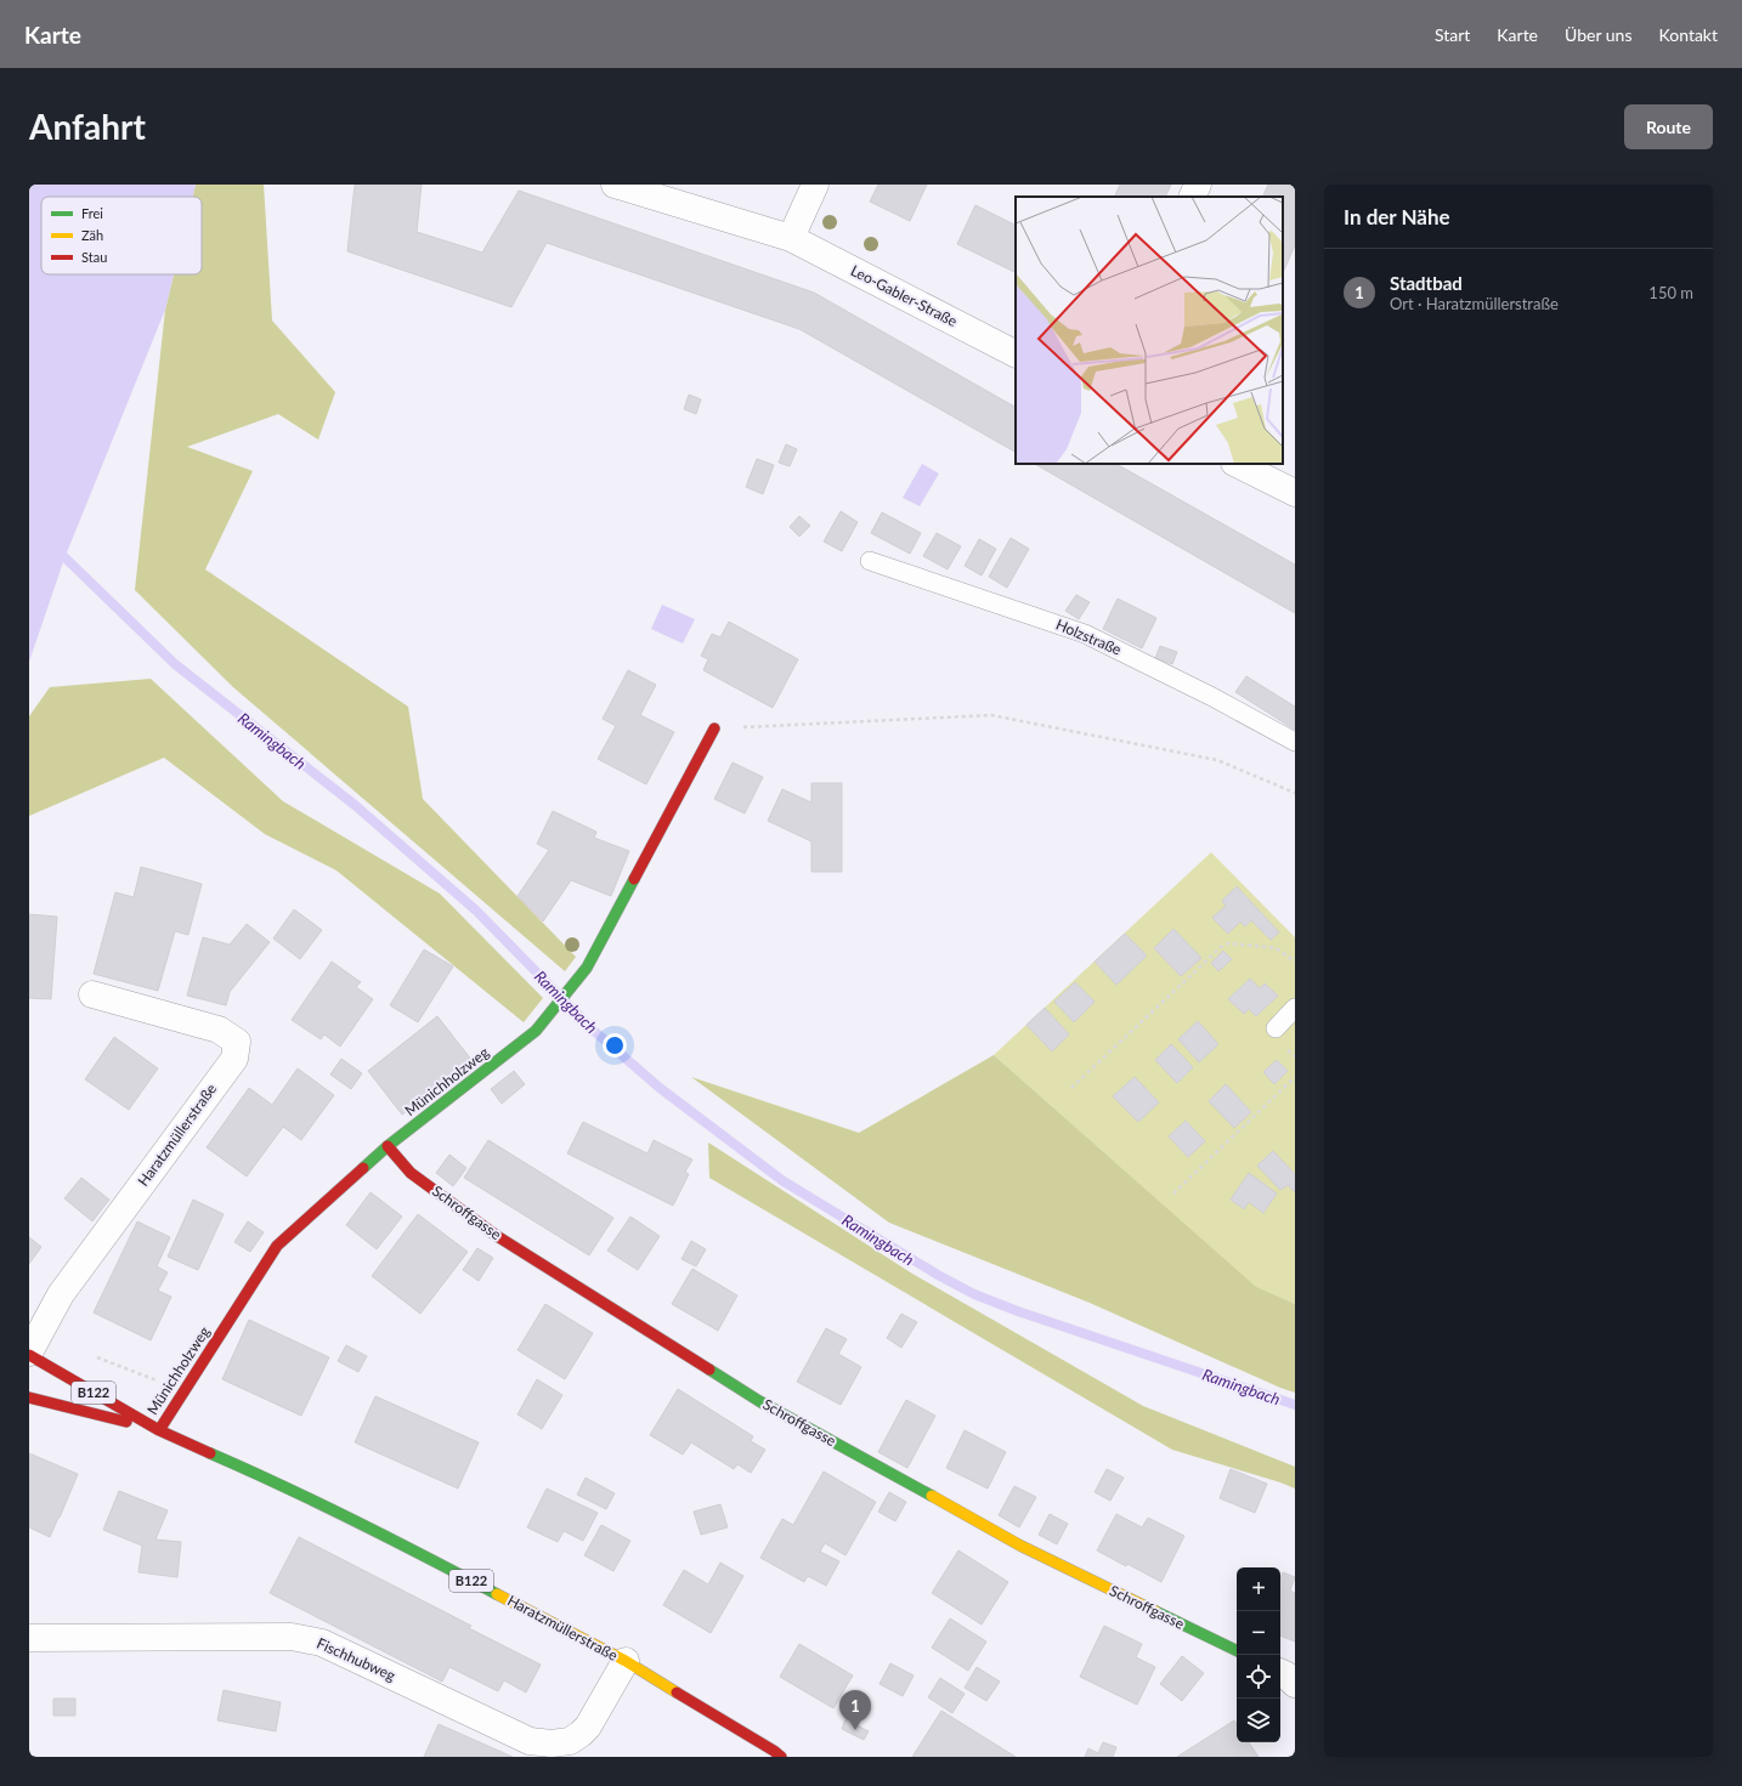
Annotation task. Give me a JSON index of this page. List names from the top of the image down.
{
  "streets": {
    "street": [
      "Leo-Gabler-Straße",
      "Münichholzweg",
      "Haratzmüllerstraße",
      "Schroffgasse",
      "B122",
      "Fischhubweg"
    ],
    "lane": ["Holzstraße"]
  },
  "crossings": [
    ["Münichholzweg", "Haratzmüllerstraße"],
    ["Münichholzweg", "Schroffgasse"],
    ["Haratzmüllerstraße", "Fischhubweg"]
  ],
  "water": ["Ramingbach"],
  "legend": ["Frei", "Zäh", "Stau"],
  "page": {
    "header": "Karte",
    "nav": [
      "Start",
      "Karte",
      "Über uns",
      "Kontakt"
    ],
    "buttons": "Route",
    "title": "Anfahrt",
    "heading": "In der Nähe",
    "list": [
      {
        "mark": "1",
        "name": "Stadtbad",
        "note": "Ort · Haratzmüllerstraße",
        "value": "150 m"
      }
    ],
    "map_buttons": ["+", "−"],
    "pins": "1"
  }
}
